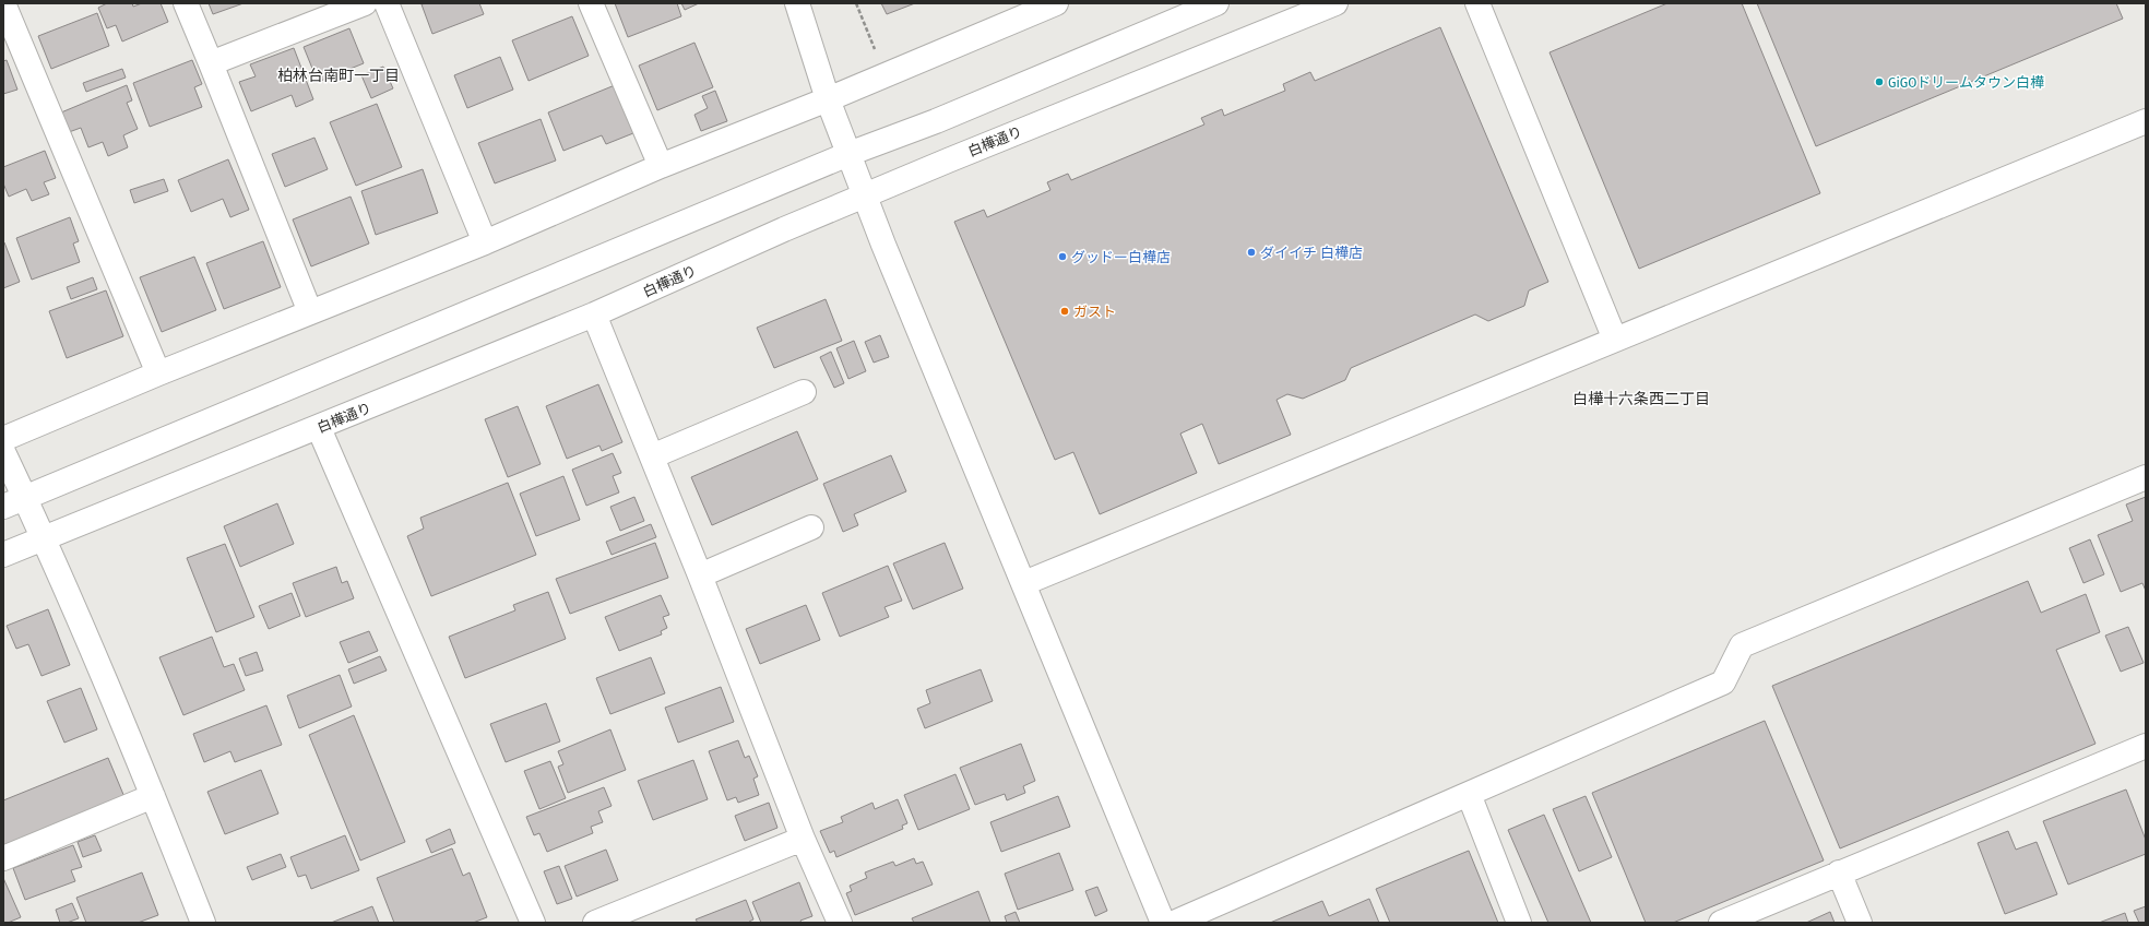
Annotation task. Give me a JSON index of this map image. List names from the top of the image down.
{
  "streets": {
    "street": ["白樺通り"]
  },
  "districts": ["柏林台南町一丁目", "白樺十六条西二丁目"],
  "places": [
    "GiGOドリームタウン白樺",
    "ダイイチ 白樺店",
    "グッドー白樺店",
    "ガスト"
  ]
}
